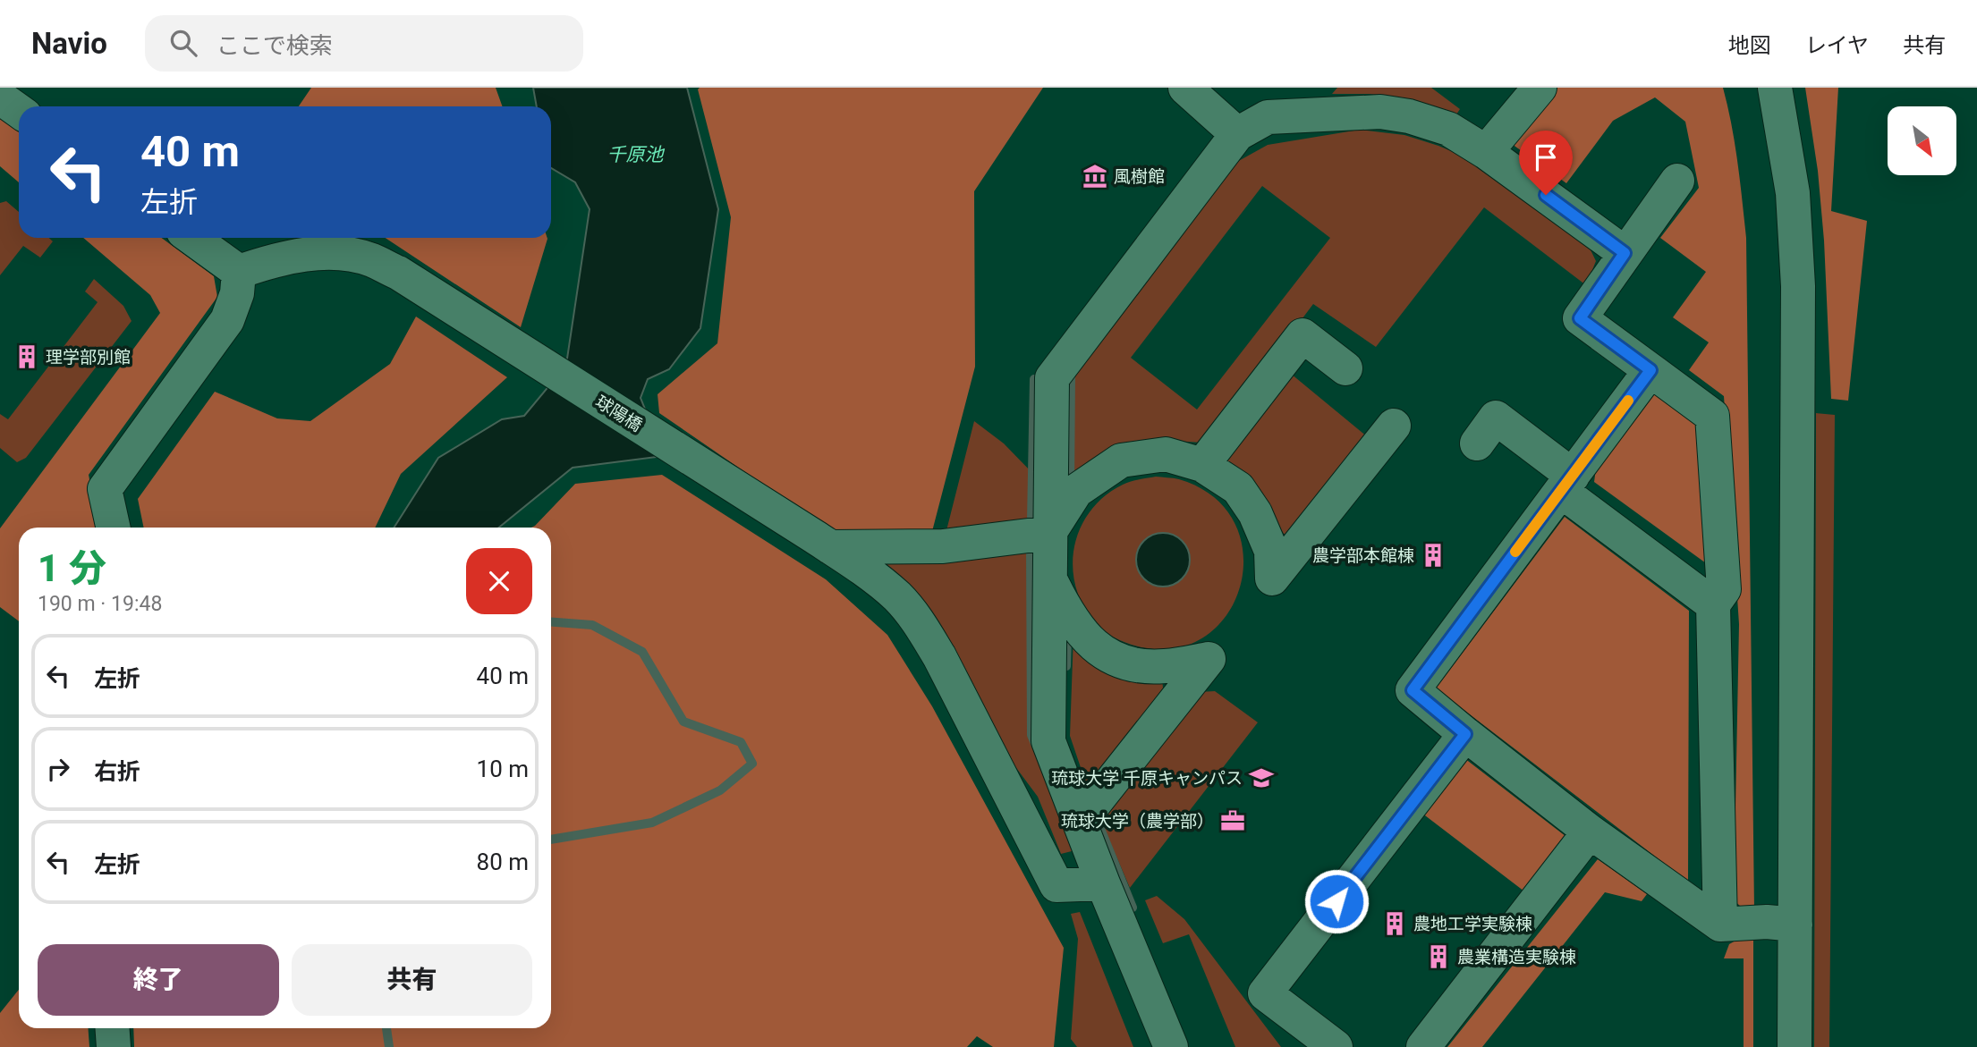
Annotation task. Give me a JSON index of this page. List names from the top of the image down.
{
  "streets": {
    "street": ["球陽橋"]
  },
  "water": ["千原池"],
  "places": {
    "museum": ["風樹館"],
    "building": [
      "理学部別館",
      "農学部本館棟",
      "農地工学実験棟",
      "農業構造実験棟"
    ],
    "school or university": ["琉球大学 千原キャンパス"],
    "office": ["琉球大学（農学部）"]
  },
  "north": "bottom right",
  "page": {
    "header": "Navio",
    "search": "ここで検索",
    "nav": ["地図", "レイヤ", "共有"],
    "turn": ["40 m", "左折"],
    "heading": ["1 分", "190 m · 19:48"],
    "list": [
      {
        "name": "左折",
        "value": "40 m"
      },
      {
        "name": "右折",
        "value": "10 m"
      },
      {
        "name": "左折",
        "value": "80 m"
      }
    ],
    "buttons": ["終了", "共有"]
  }
}
